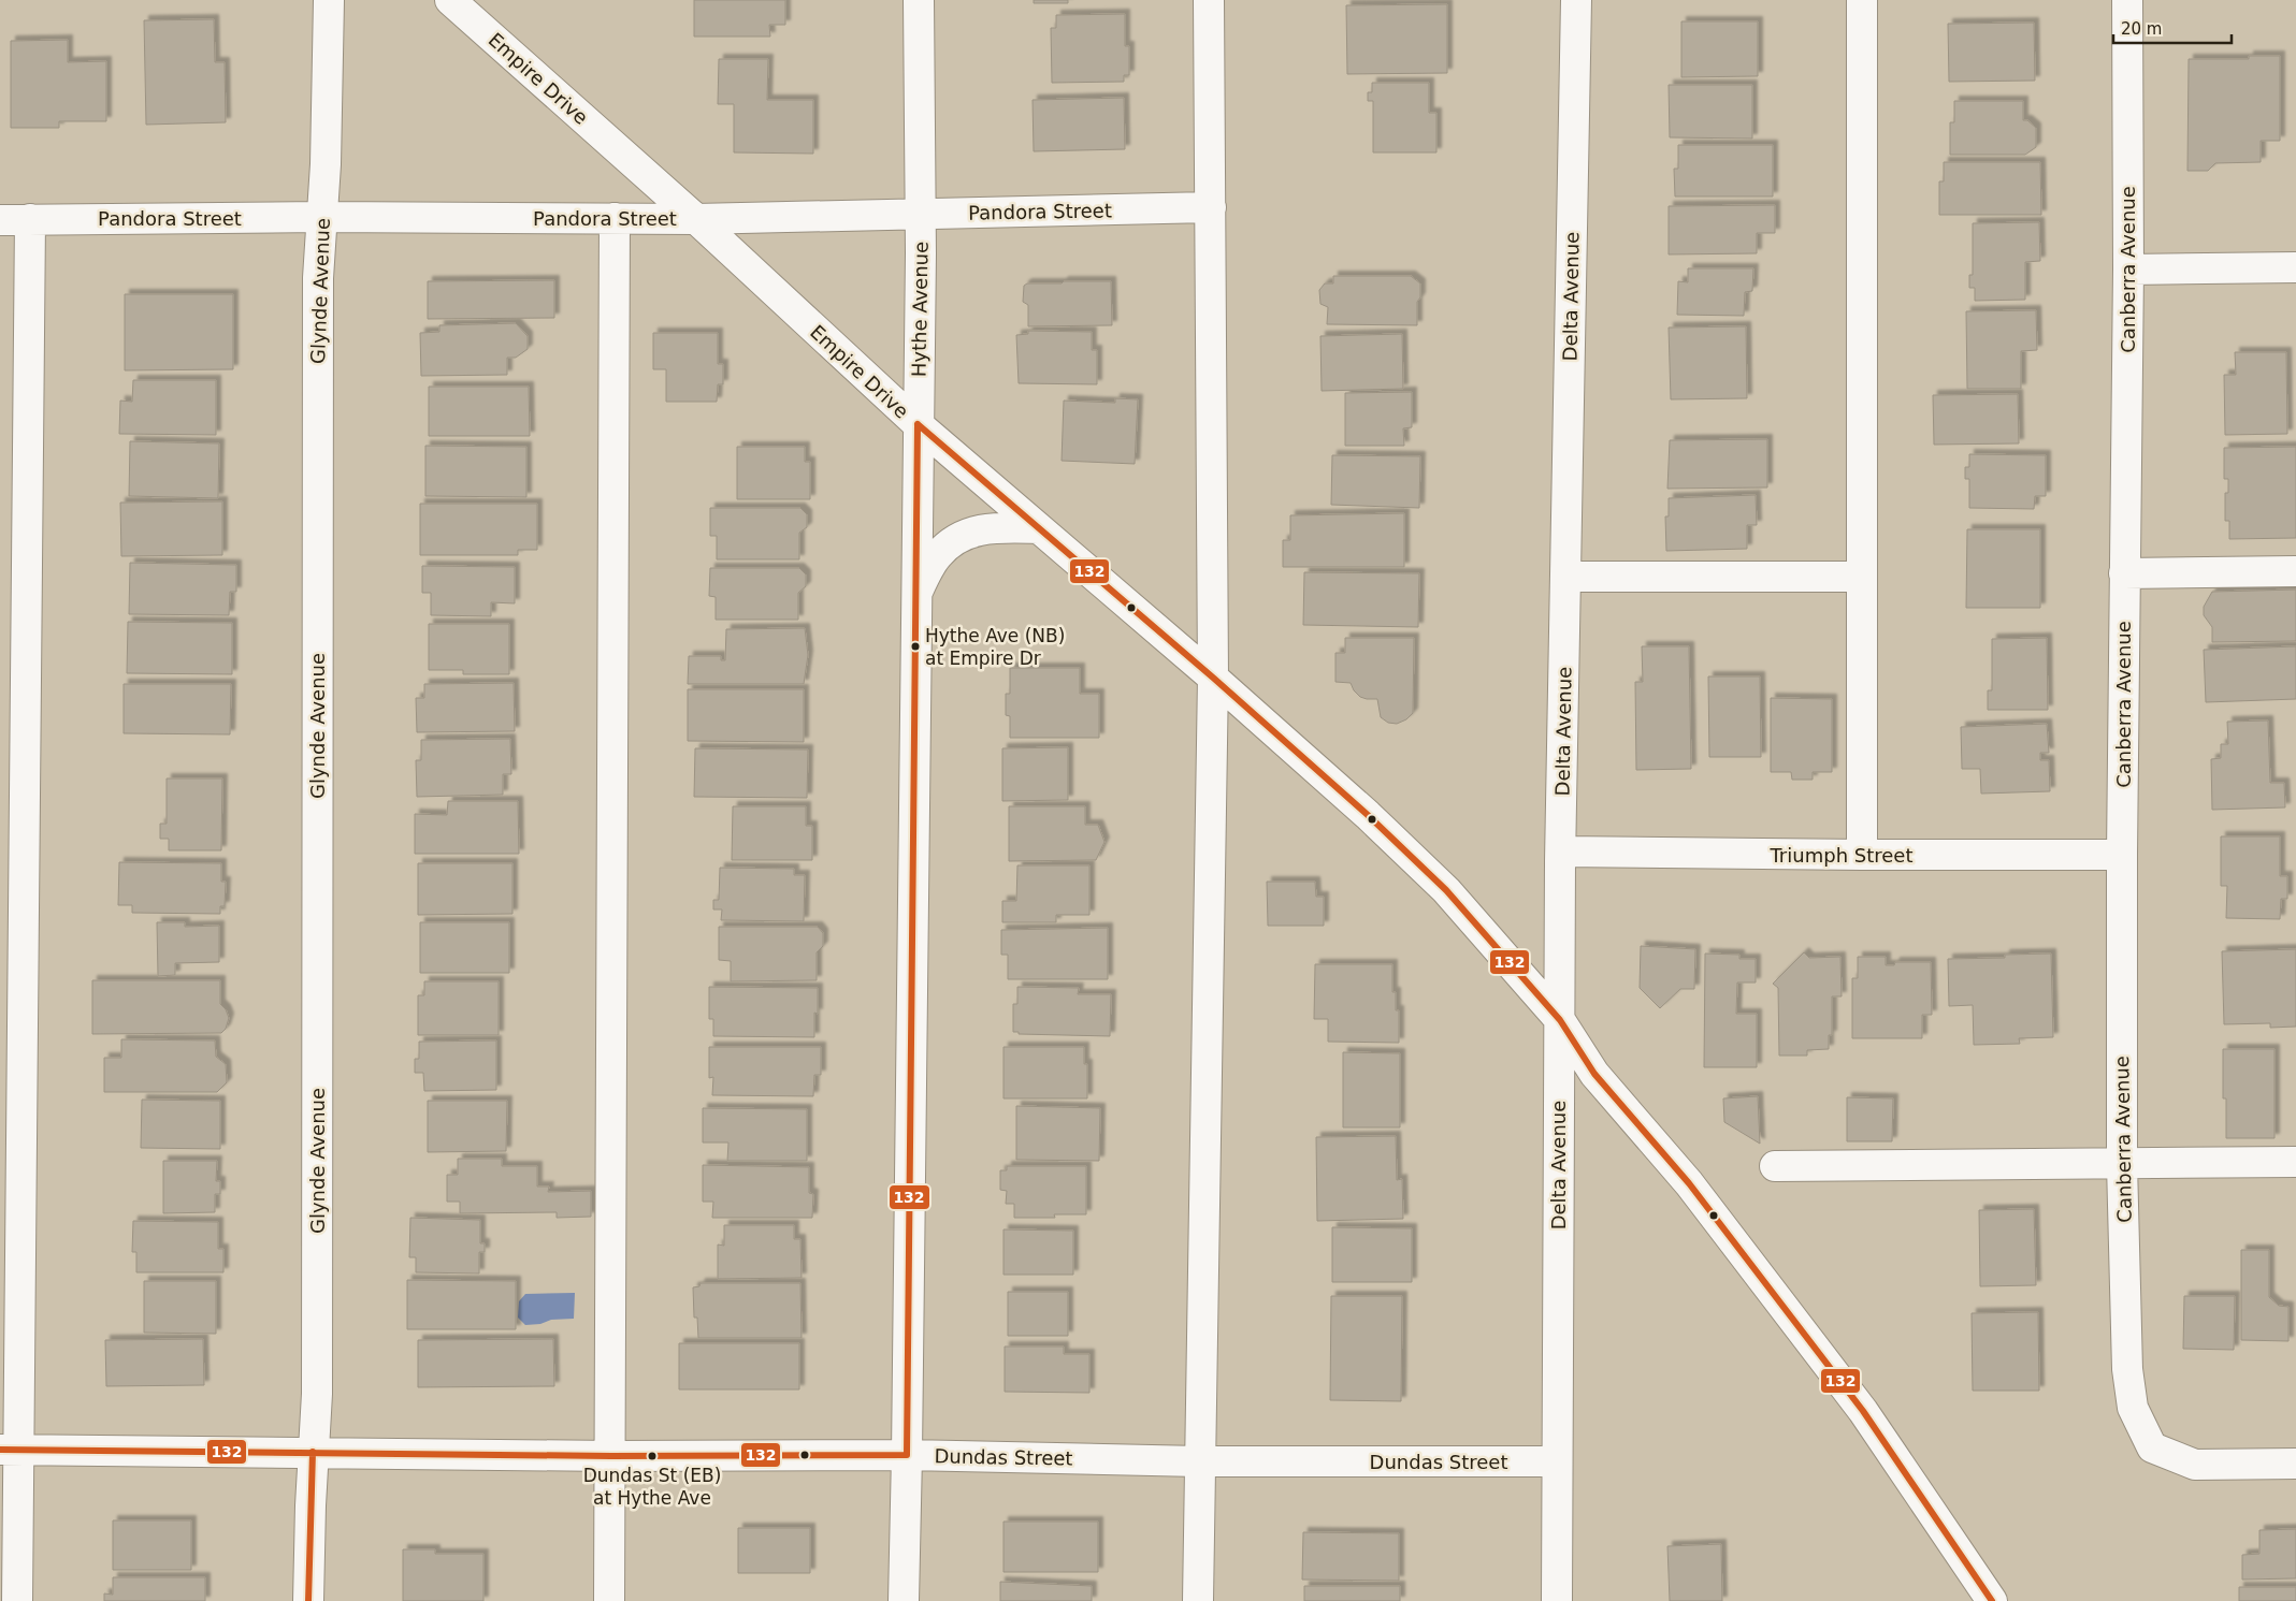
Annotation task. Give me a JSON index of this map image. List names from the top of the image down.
{
  "streets": {
    "street": [
      "Empire Drive",
      "Pandora Street",
      "Canberra Avenue",
      "Glynde Avenue",
      "Delta Avenue",
      "Hythe Avenue",
      "Triumph Street",
      "Dundas Street"
    ]
  },
  "crossings": [
    ["Empire Drive", "Pandora Street"],
    ["Empire Drive", "Delta Avenue"],
    ["Empire Drive", "Hythe Avenue"],
    ["Pandora Street", "Glynde Avenue"],
    ["Pandora Street", "Hythe Avenue"],
    ["Canberra Avenue", "Triumph Street"],
    ["Glynde Avenue", "Dundas Street"],
    ["Delta Avenue", "Triumph Street"],
    ["Delta Avenue", "Dundas Street"],
    ["Hythe Avenue", "Dundas Street"]
  ],
  "places": ["Hythe Ave (NB) at Empire Dr", "Dundas St (EB) at Hythe Ave"],
  "lines": ["transit line 132"],
  "scale_bar": "20 m"
}
